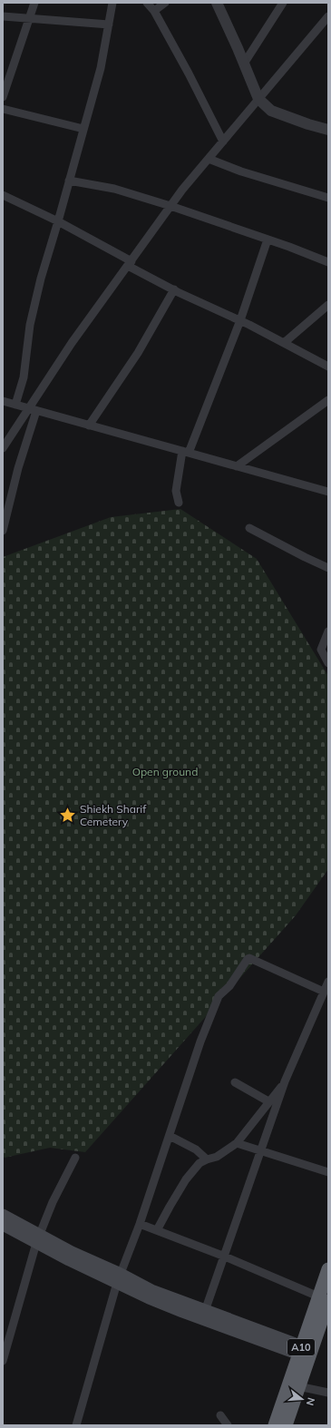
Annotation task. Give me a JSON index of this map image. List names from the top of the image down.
{
  "streets": {
    "highway": ["A10"]
  },
  "parks": ["Open ground"],
  "places": {
    "place": ["Shiekh Sharif Cemetery"]
  },
  "north": "right"
}
